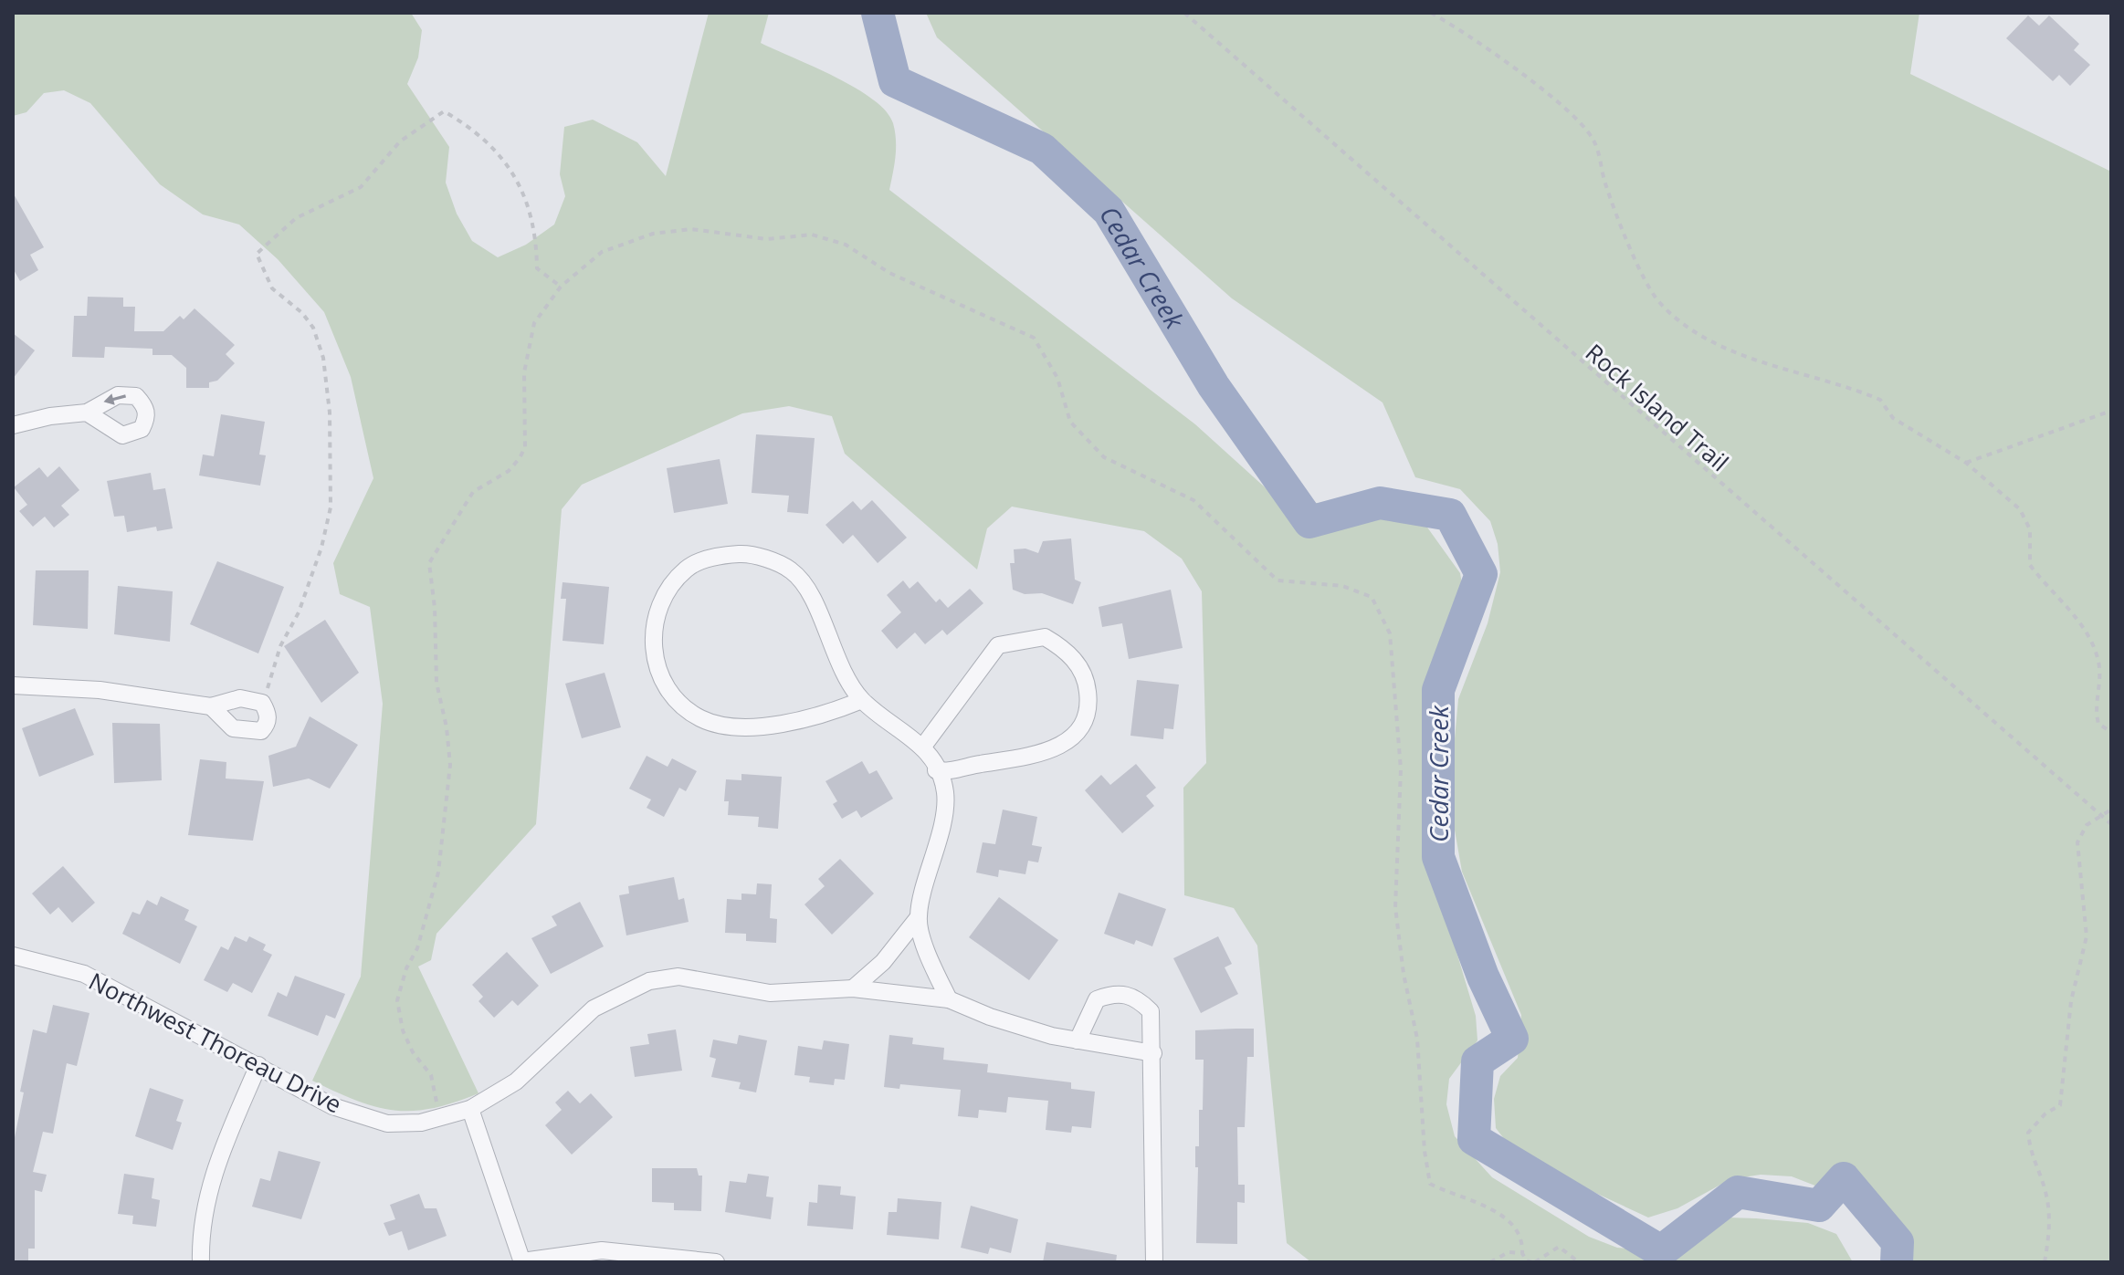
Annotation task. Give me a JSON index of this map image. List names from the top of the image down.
{
  "streets": {
    "street": ["Northwest Thoreau Drive"],
    "path": ["Rock Island Trail"]
  },
  "water": ["Cedar Creek"]
}
